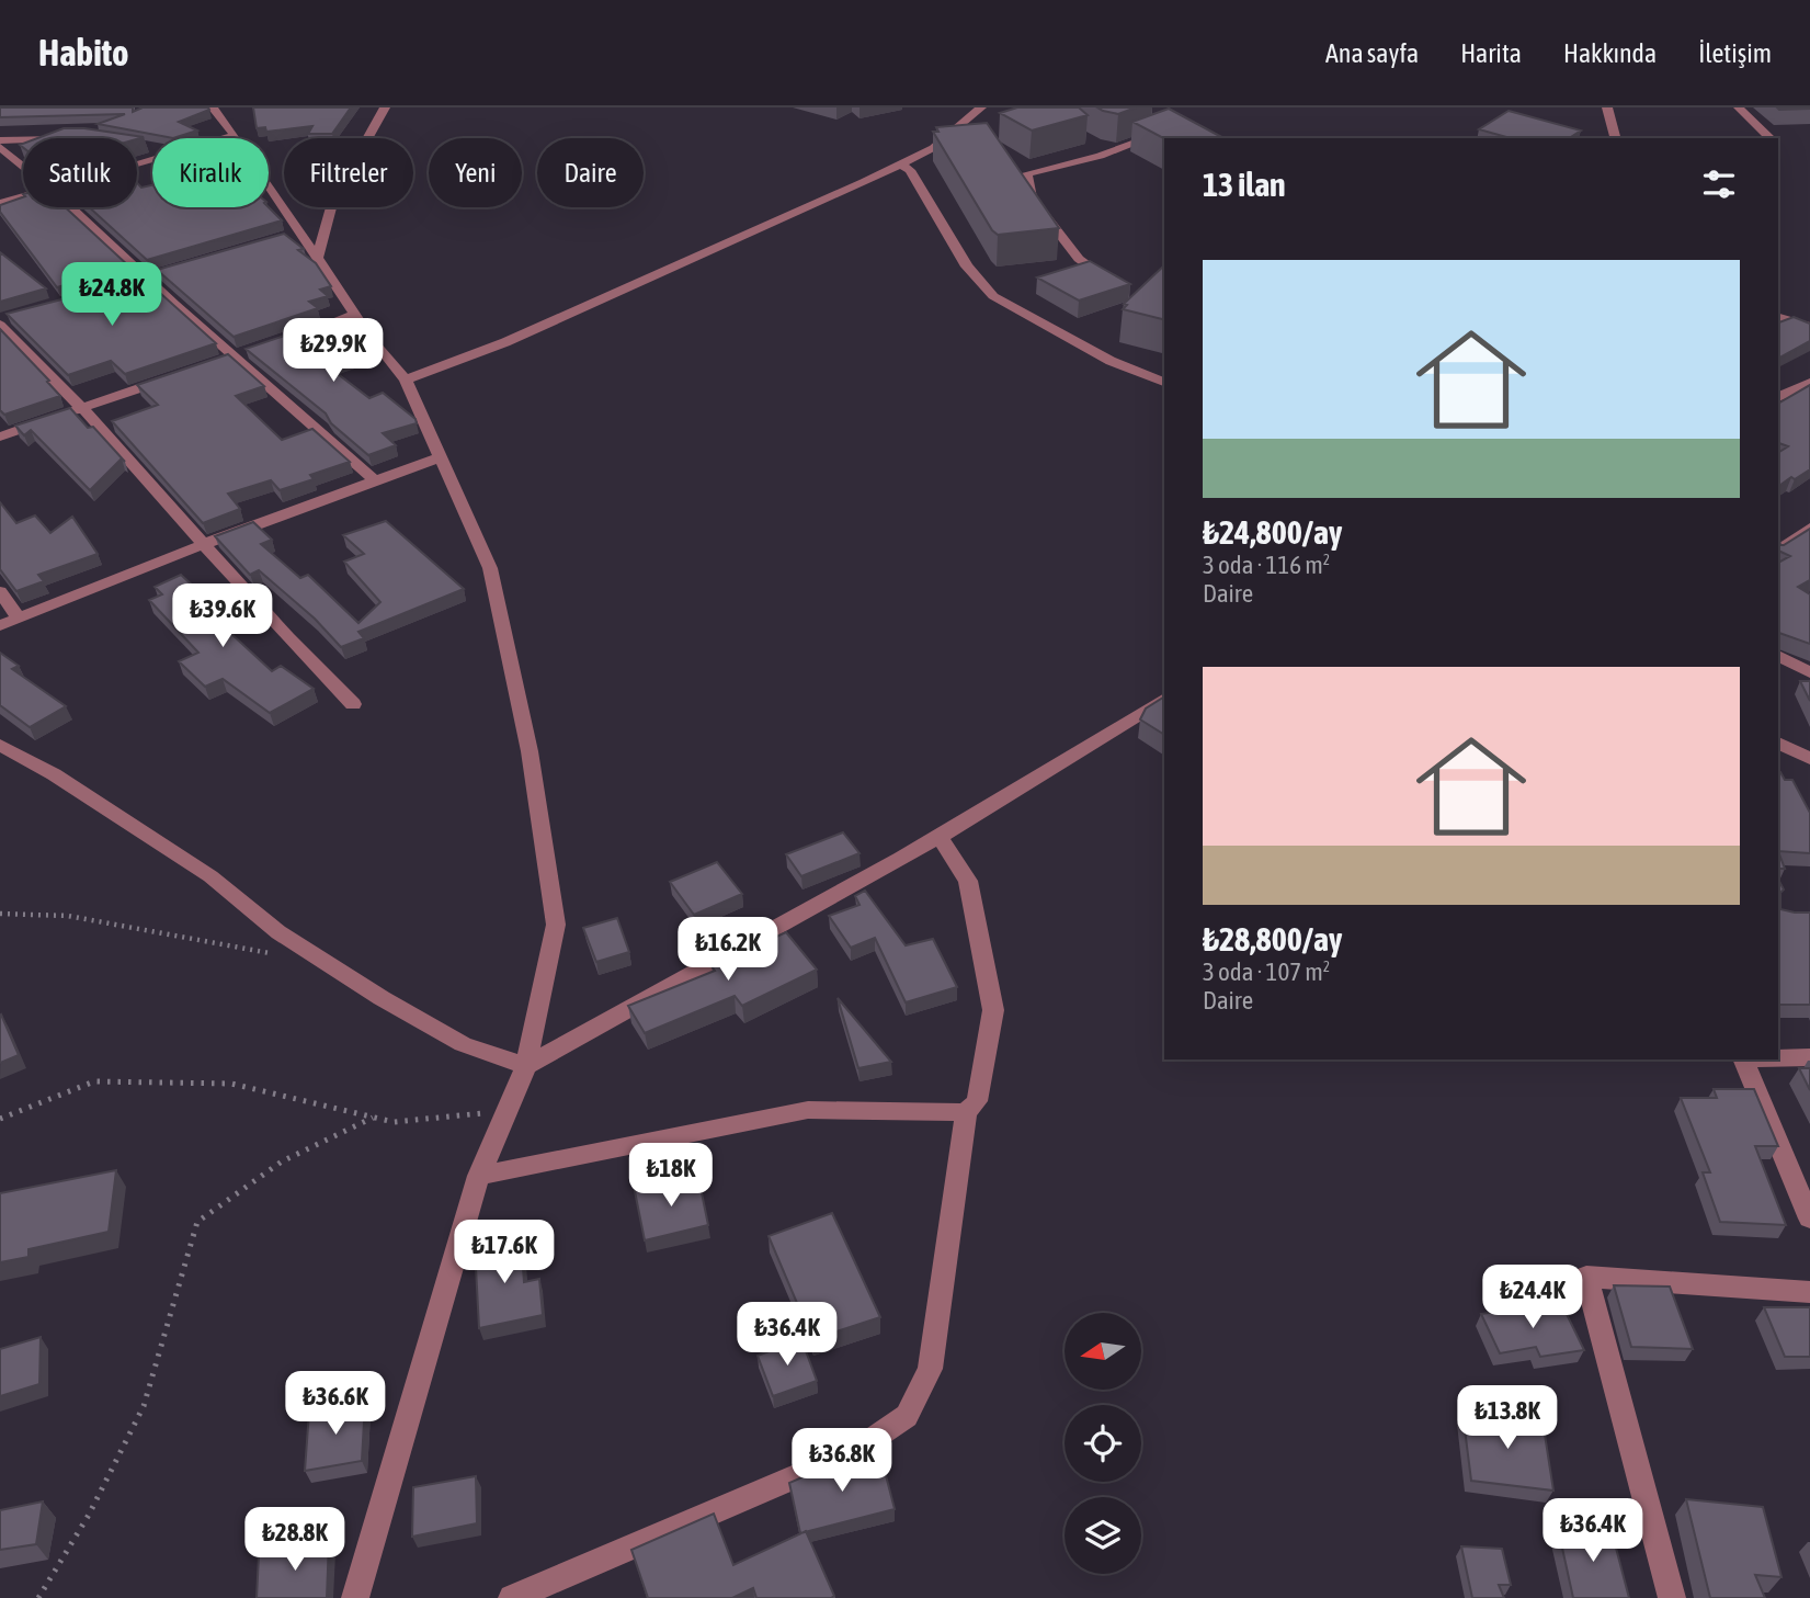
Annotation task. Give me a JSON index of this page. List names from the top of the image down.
{
  "north": "left",
  "page": {
    "header": "Habito",
    "nav": [
      "Ana sayfa",
      "Harita",
      "Hakkında",
      "İletişim"
    ],
    "chip": [
      "Satılık",
      "Kiralık",
      "Filtreler",
      "Yeni",
      "Daire"
    ],
    "heading": "13 ilan",
    "list": [
      {
        "name": "₺24,800/ay",
        "note": "3 oda · 116 m² · Daire"
      },
      {
        "name": "₺28,800/ay",
        "note": "3 oda · 107 m² · Daire"
      }
    ],
    "price": [
      "₺24.8K",
      "₺29.9K",
      "₺39.6K",
      "₺16.2K",
      "₺18K",
      "₺17.6K",
      "₺24.4K",
      "₺36.4K",
      "₺36.6K",
      "₺13.8K",
      "₺36.8K",
      "₺36.4K",
      "₺28.8K"
    ]
  }
}
